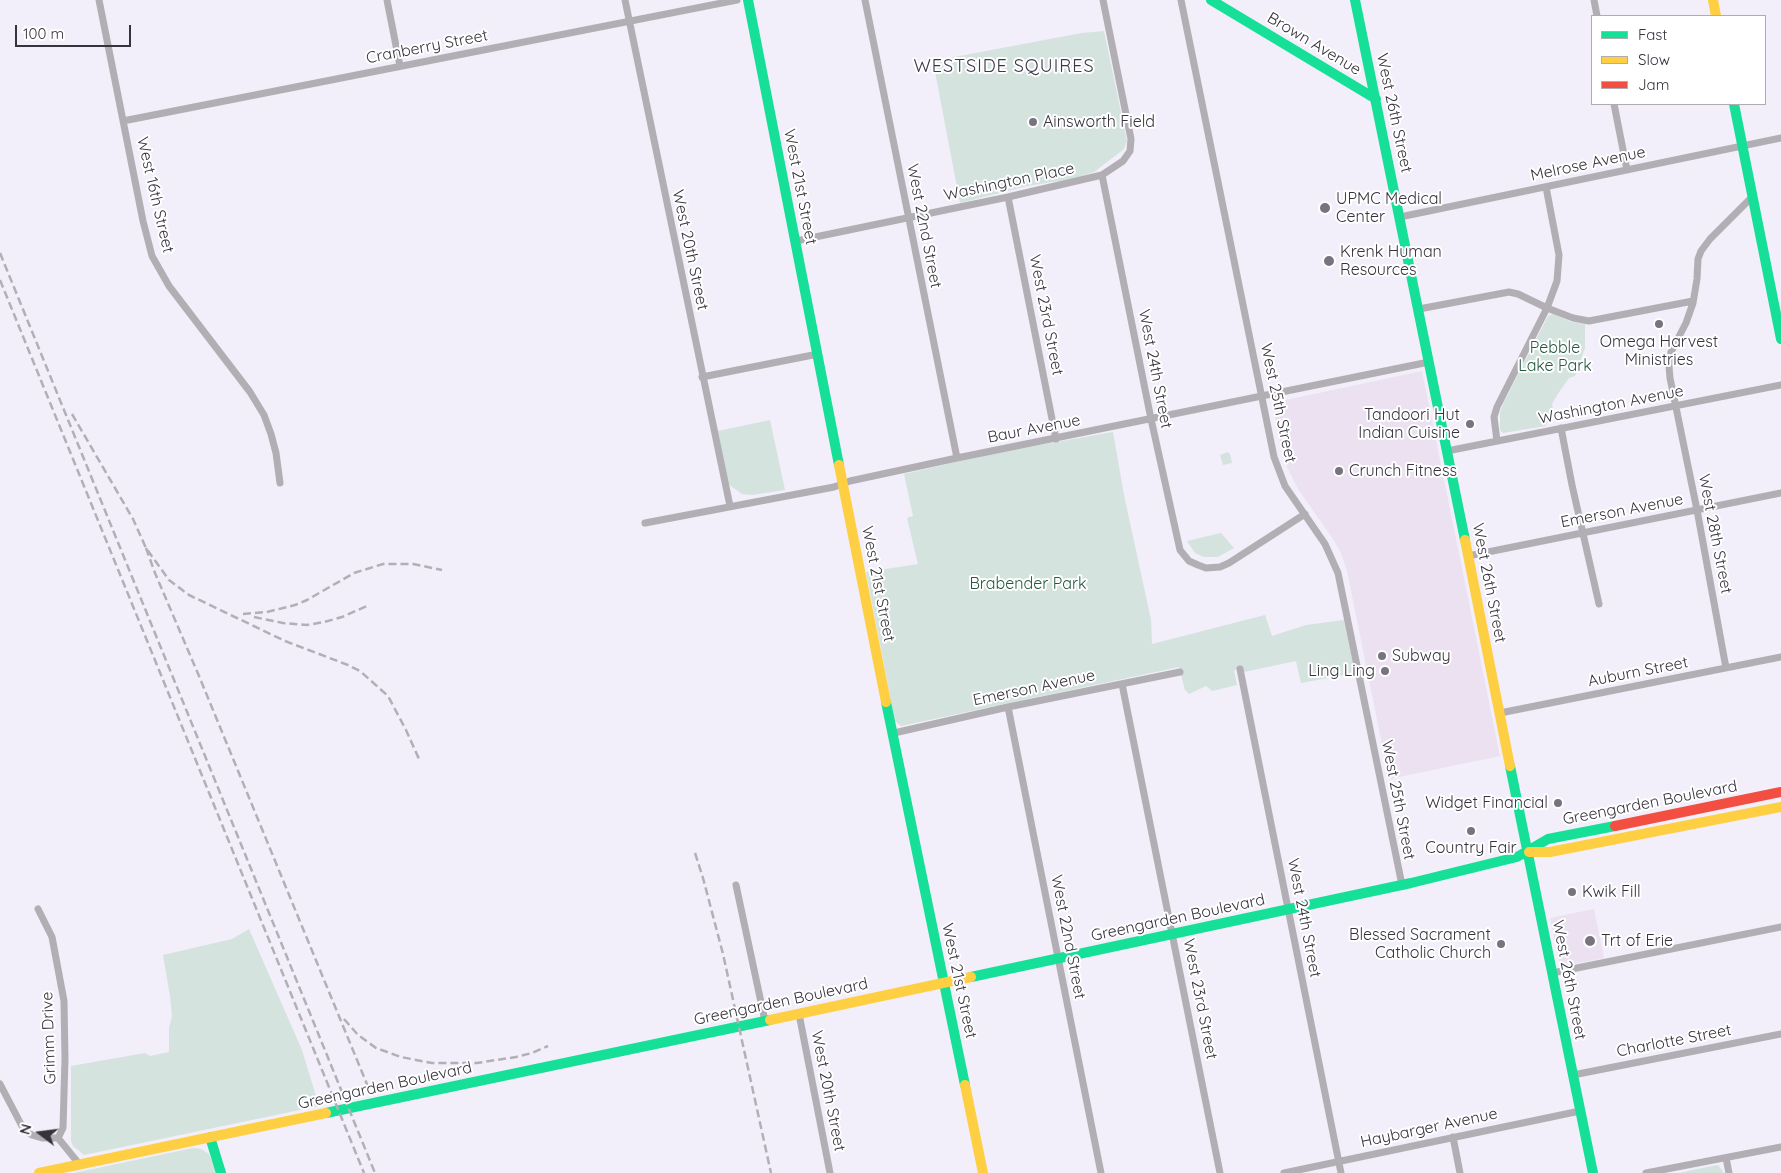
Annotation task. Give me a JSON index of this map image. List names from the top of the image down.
{
  "streets": {
    "street": [
      "Brown Avenue",
      "Cranberry Street",
      "West 26th Street",
      "Melrose Avenue",
      "Washington Place",
      "West 21st Street",
      "West 16th Street",
      "West 22nd Street",
      "West 20th Street",
      "West 23rd Street",
      "West 24th Street",
      "West 25th Street",
      "Washington Avenue",
      "Baur Avenue",
      "Emerson Avenue",
      "West 28th Street",
      "Auburn Street",
      "Greengarden Boulevard",
      "Grimm Drive",
      "Charlotte Street",
      "Haybarger Avenue"
    ]
  },
  "crossings": [
    ["Brown Avenue", "West 26th Street"],
    ["Cranberry Street", "West 16th Street"],
    ["Cranberry Street", "West 20th Street"],
    ["West 26th Street", "Melrose Avenue"],
    ["West 26th Street", "Washington Avenue"],
    ["West 26th Street", "Baur Avenue"],
    ["West 26th Street", "Emerson Avenue"],
    ["West 26th Street", "Auburn Street"],
    ["West 26th Street", "Greengarden Boulevard"],
    ["West 26th Street", "Charlotte Street"],
    ["West 26th Street", "Haybarger Avenue"],
    ["Washington Place", "West 21st Street"],
    ["Washington Place", "West 22nd Street"],
    ["Washington Place", "West 23rd Street"],
    ["Washington Place", "West 24th Street"],
    ["West 21st Street", "Baur Avenue"],
    ["West 21st Street", "Emerson Avenue"],
    ["West 21st Street", "Greengarden Boulevard"],
    ["West 22nd Street", "Baur Avenue"],
    ["West 22nd Street", "Emerson Avenue"],
    ["West 22nd Street", "Greengarden Boulevard"],
    ["West 20th Street", "Baur Avenue"],
    ["West 20th Street", "Greengarden Boulevard"],
    ["West 23rd Street", "Baur Avenue"],
    ["West 23rd Street", "Emerson Avenue"],
    ["West 23rd Street", "Greengarden Boulevard"],
    ["West 24th Street", "West 25th Street"],
    ["West 24th Street", "Baur Avenue"],
    ["West 24th Street", "Greengarden Boulevard"],
    ["West 24th Street", "Haybarger Avenue"],
    ["West 25th Street", "Baur Avenue"],
    ["West 25th Street", "Greengarden Boulevard"],
    ["Washington Avenue", "West 28th Street"],
    ["Emerson Avenue", "West 28th Street"],
    ["West 28th Street", "Auburn Street"]
  ],
  "districts": ["WESTSIDE SQUIRES"],
  "parks": ["Pebble Lake Park", "Brabender Park"],
  "places": [
    "Ainsworth Field",
    "UPMC Medical Center",
    "Krenk Human Resources",
    "Omega Harvest Ministries",
    "Tandoori Hut Indian Cuisine",
    "Crunch Fitness",
    "Subway",
    "Ling Ling",
    "Widget Financial",
    "Country Fair",
    "Kwik Fill",
    "Trt of Erie",
    "Blessed Sacrament Catholic Church"
  ],
  "legend": ["Fast", "Slow", "Jam"],
  "scale_bar": "100 m",
  "north": "left"
}
